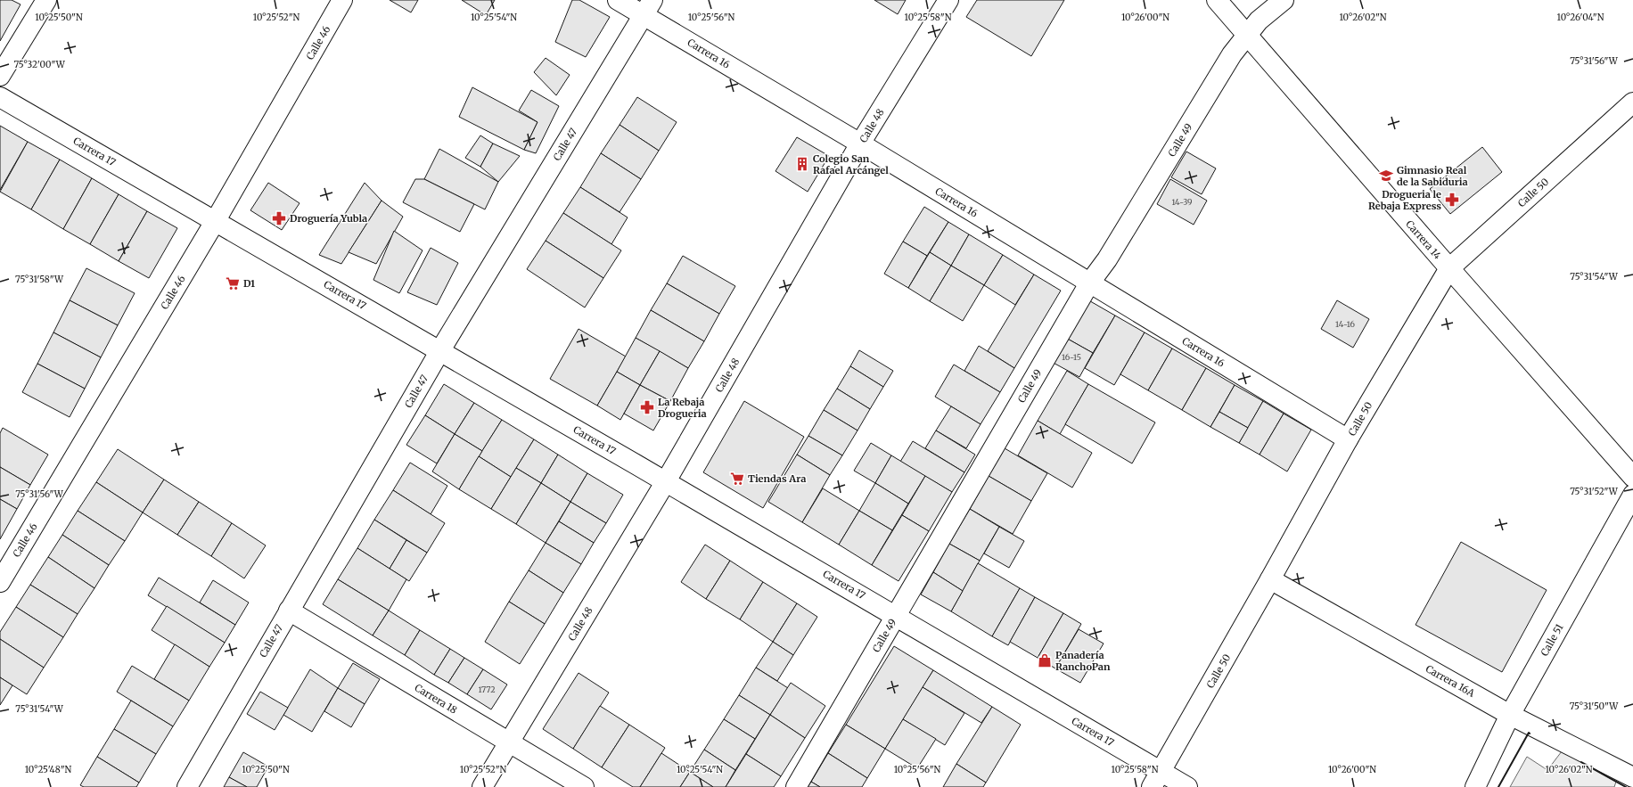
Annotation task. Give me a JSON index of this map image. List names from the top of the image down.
{
  "streets": {
    "street": [
      "Calle 46",
      "Carrera 16",
      "Calle 48",
      "Calle 49",
      "Calle 47",
      "Carrera 17",
      "Calle 50",
      "Carrera 14",
      "Calle 51",
      "Carrera 16A",
      "Carrera 18"
    ]
  },
  "crossings": [
    ["Calle 46", "Carrera 17"],
    ["Carrera 16", "Calle 48"],
    ["Carrera 16", "Calle 49"],
    ["Carrera 16", "Calle 47"],
    ["Carrera 16", "Calle 50"],
    ["Calle 48", "Carrera 17"],
    ["Calle 48", "Carrera 18"],
    ["Calle 49", "Carrera 17"],
    ["Calle 49", "Carrera 14"],
    ["Calle 47", "Carrera 17"],
    ["Calle 47", "Carrera 18"],
    ["Carrera 17", "Calle 50"],
    ["Calle 50", "Carrera 14"],
    ["Calle 50", "Carrera 16A"],
    ["Calle 51", "Carrera 16A"]
  ],
  "places": {
    "building": ["Colegio San Rafael Arcángel"],
    "school or university": ["Gimnasio Real de la Sabiduria"],
    "pharmacy": ["Drogueria le Rebaja Express", "Droguería Yubla", "La Rebaja Drogueria"],
    "supermarket": ["D1", "Tiendas Ara"],
    "shop": ["Panadería RanchoPan"]
  },
  "house_numbers": [
    "14-39",
    "14-16",
    "16-15",
    "1772"
  ],
  "coordinates": [
    "10°25'50\"N",
    "10°25'52\"N",
    "10°25'54\"N",
    "10°25'56\"N",
    "10°25'58\"N",
    "10°26'00\"N",
    "10°26'02\"N",
    "10°26'04\"N",
    "75°31'56\"W",
    "75°32'00\"W",
    "75°31'54\"W",
    "75°31'58\"W",
    "75°31'52\"W",
    "75°31'50\"W",
    "10°25'48\"N"
  ]
}
